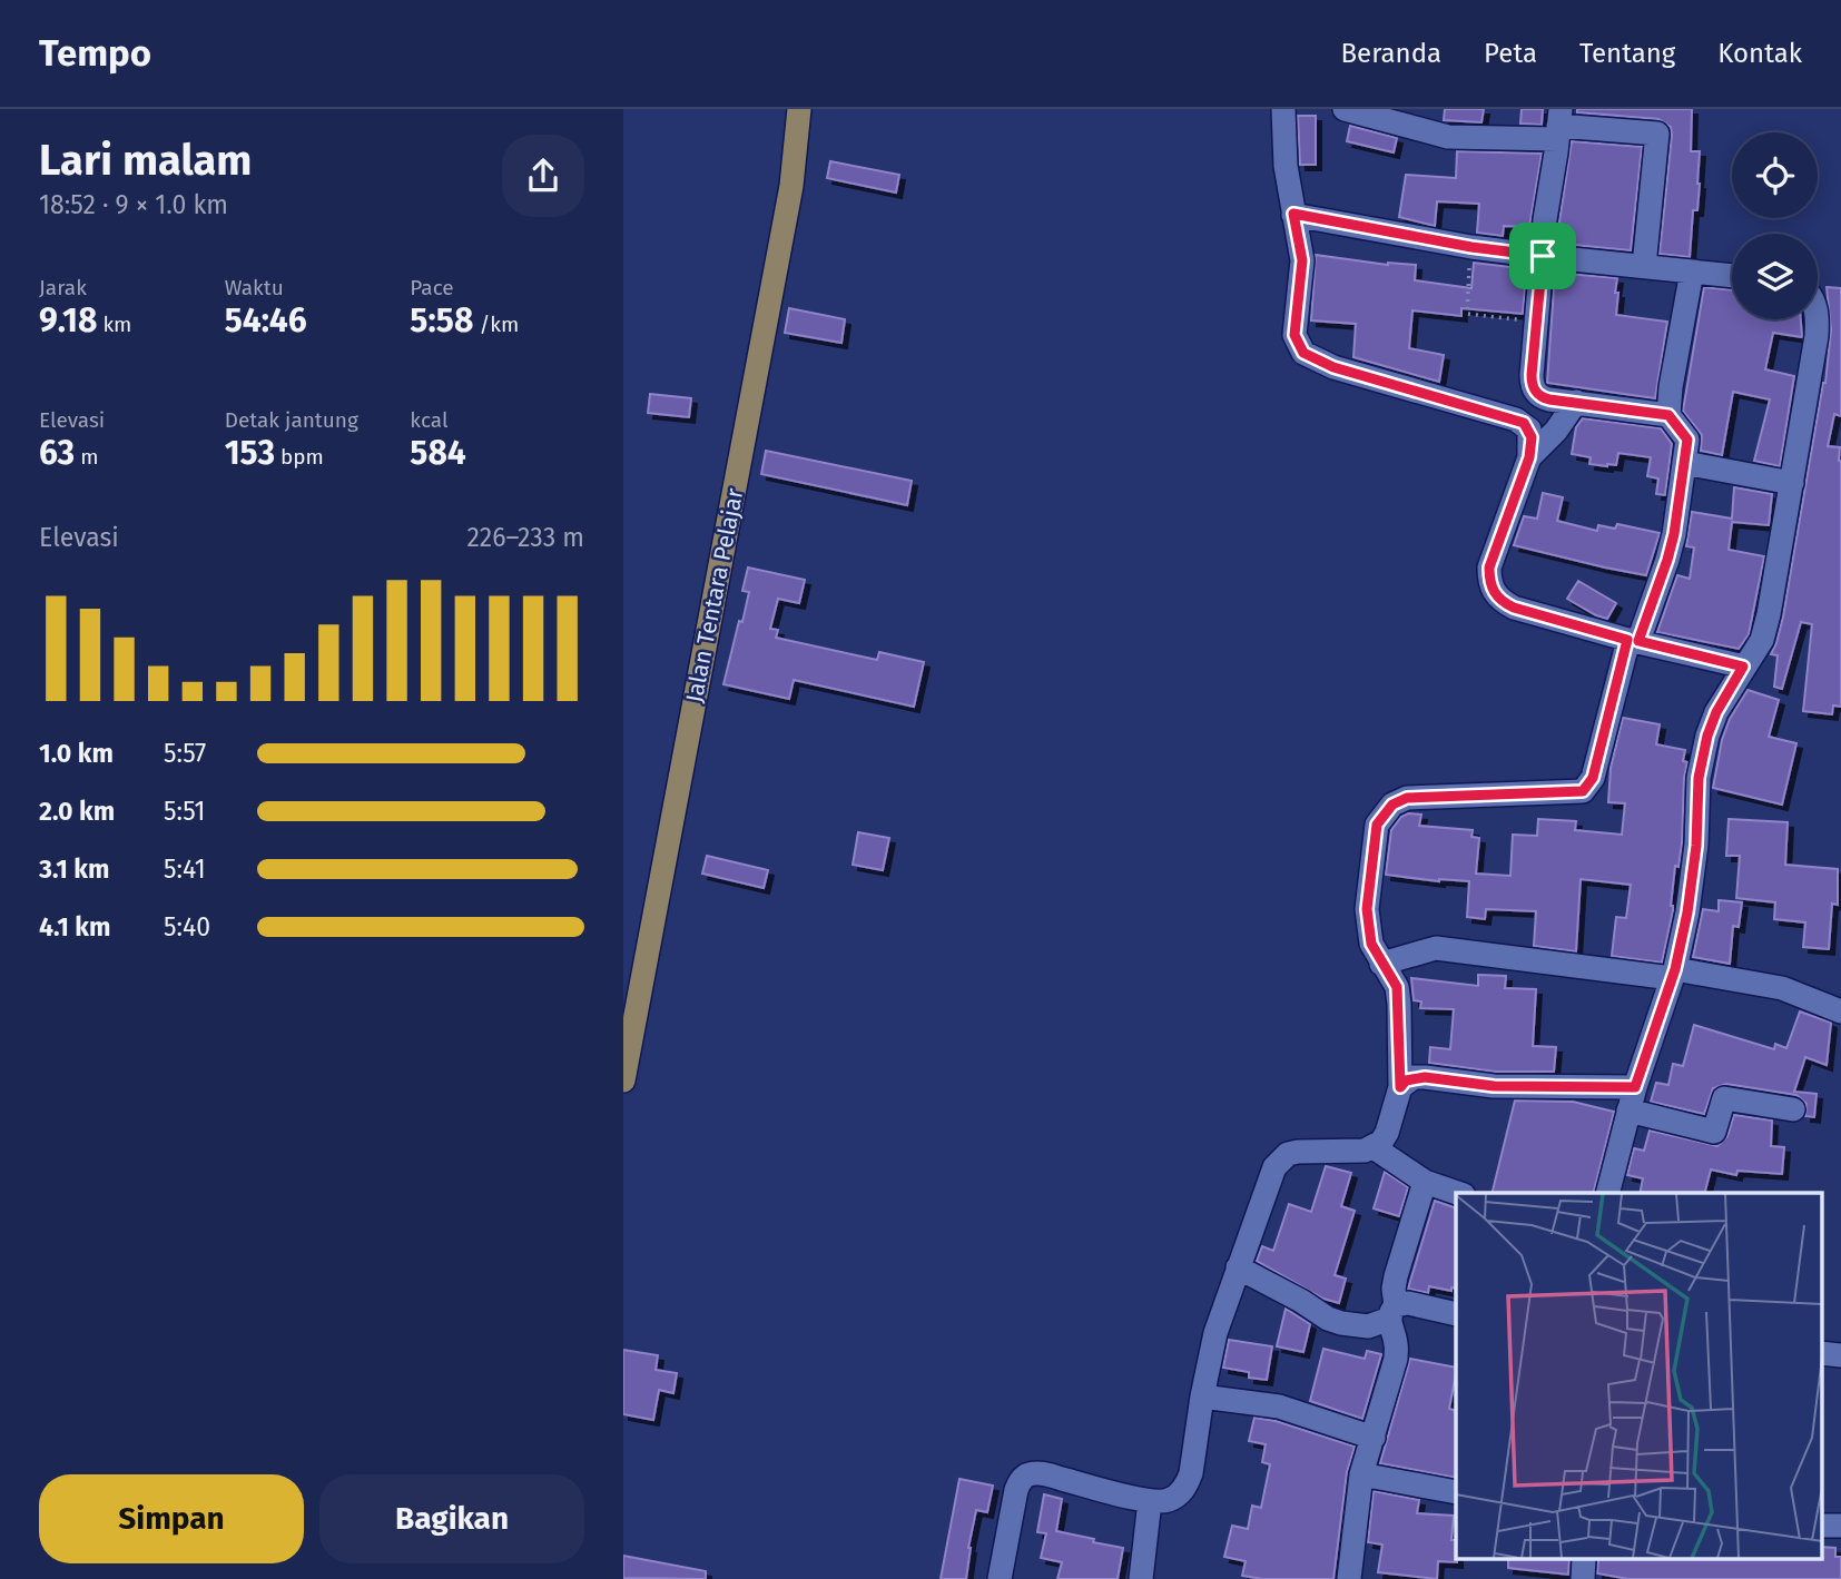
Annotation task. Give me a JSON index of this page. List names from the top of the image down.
{
  "streets": {
    "main road": ["Jalan Tentara Pelajar"]
  },
  "page": {
    "header": "Tempo",
    "nav": [
      "Beranda",
      "Peta",
      "Tentang",
      "Kontak"
    ],
    "heading": ["Lari malam", "18:52 · 9 × 1.0 km"],
    "stats": [
      ["Jarak", "9.18 km"],
      ["Waktu", "54:46"],
      ["Pace", "5:58 /km"],
      ["Elevasi", "63 m"],
      ["Detak jantung", "153 bpm"],
      ["kcal", "584"]
    ],
    "chart": ["Elevasi", "226–233 m"],
    "list": [
      {
        "name": "1.0 km",
        "note": "5:57"
      },
      {
        "name": "2.0 km",
        "note": "5:51"
      },
      {
        "name": "3.1 km",
        "note": "5:41"
      },
      {
        "name": "4.1 km",
        "note": "5:40"
      }
    ],
    "buttons": ["Simpan", "Bagikan"]
  }
}
